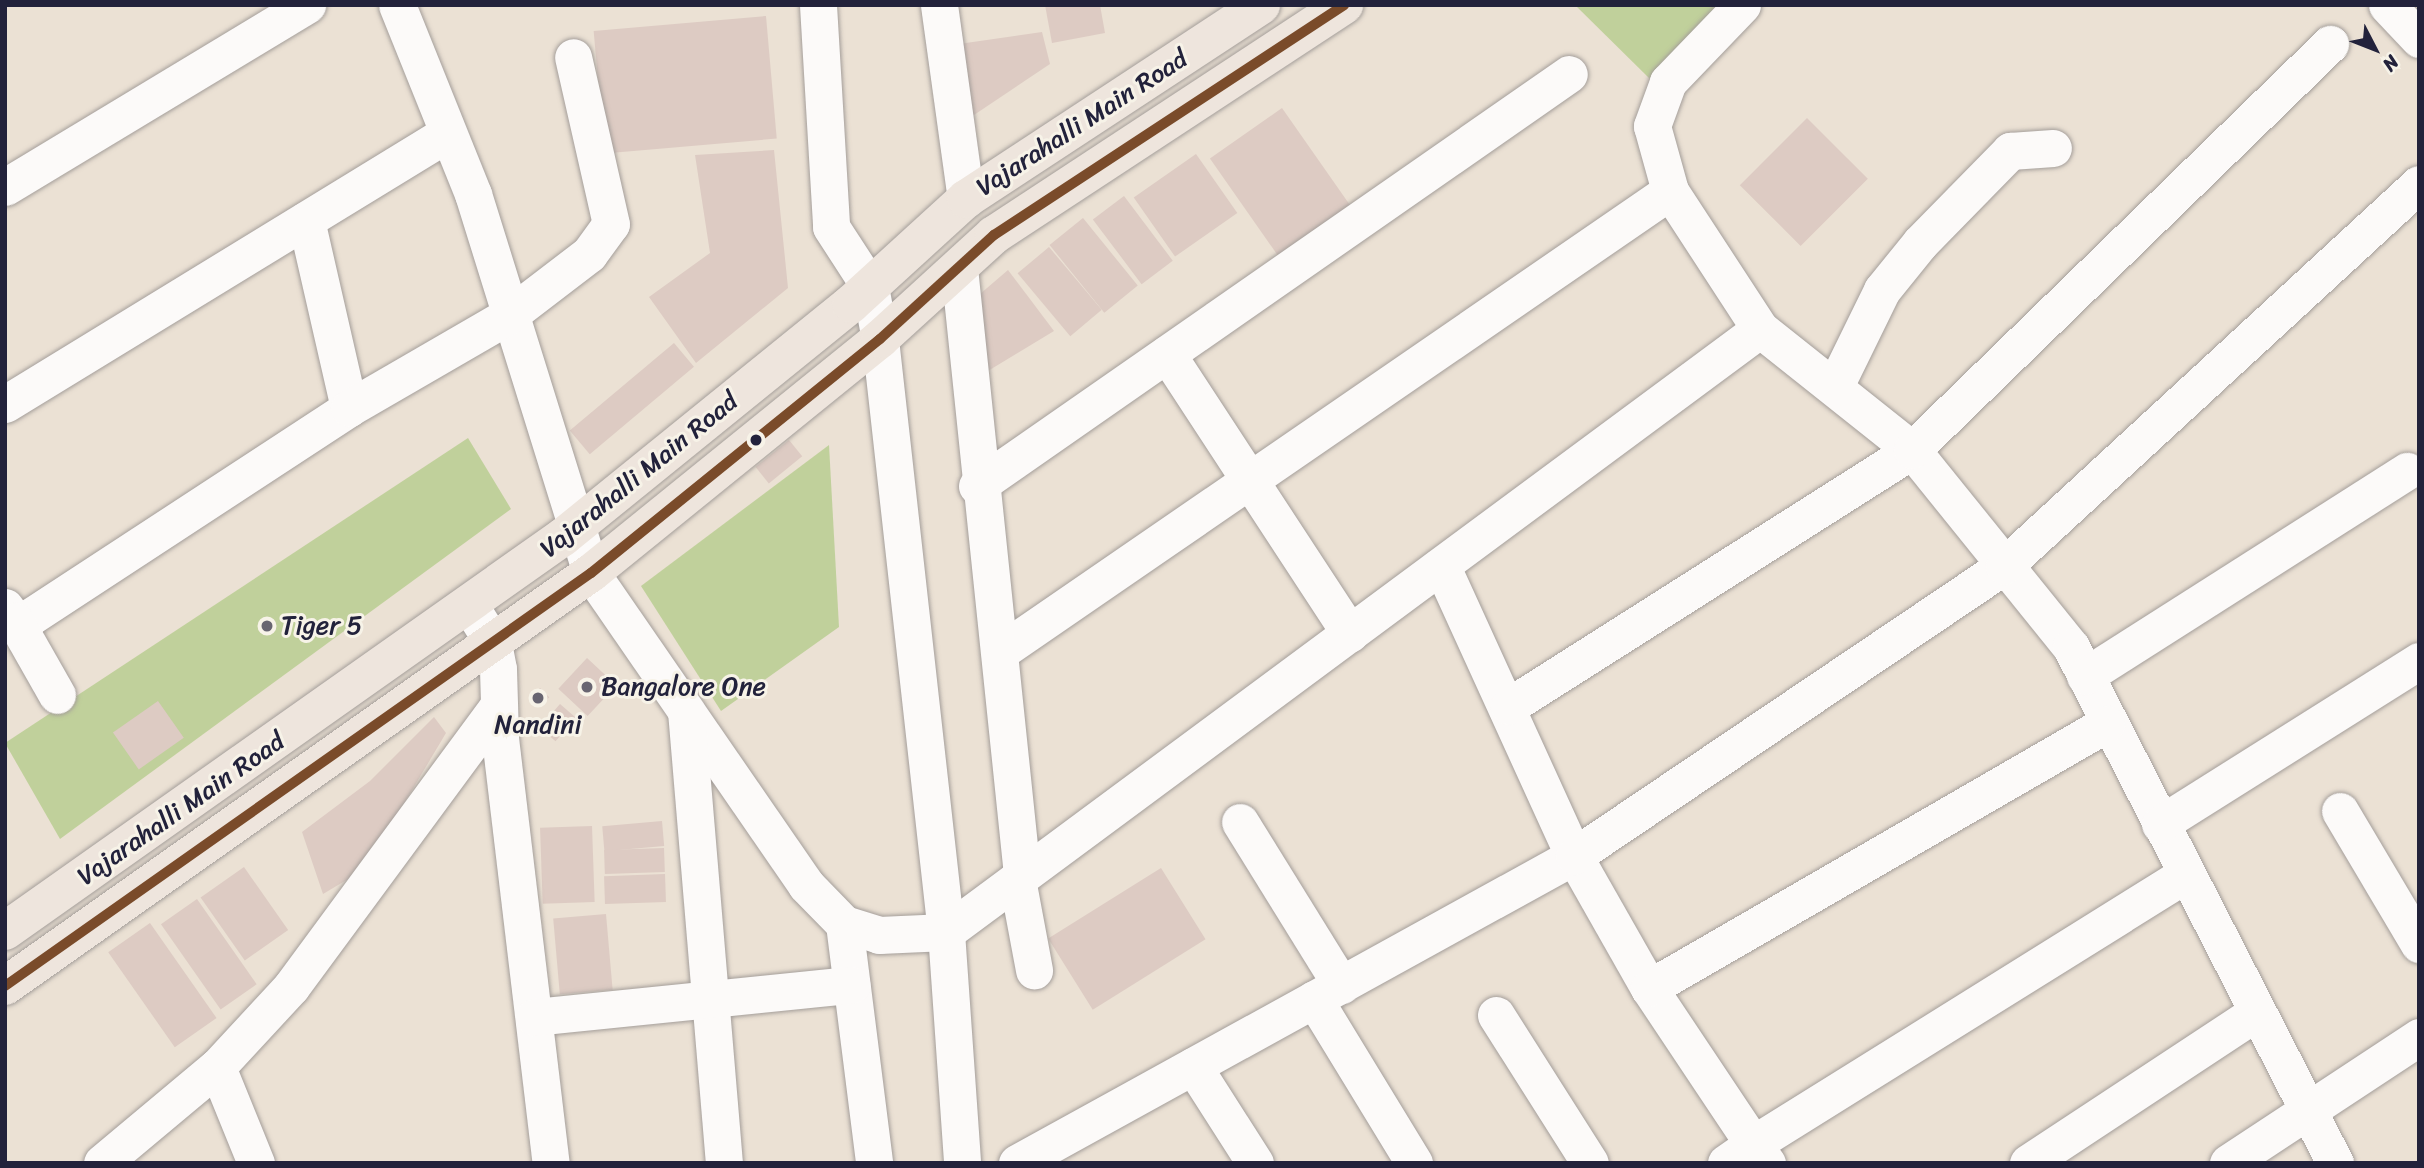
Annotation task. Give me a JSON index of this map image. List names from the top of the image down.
{
  "streets": {
    "main road": ["Vajarahalli Main Road"]
  },
  "places": ["Tiger 5", "Bangalore One", "Nandini"],
  "north": "bottom right"
}
